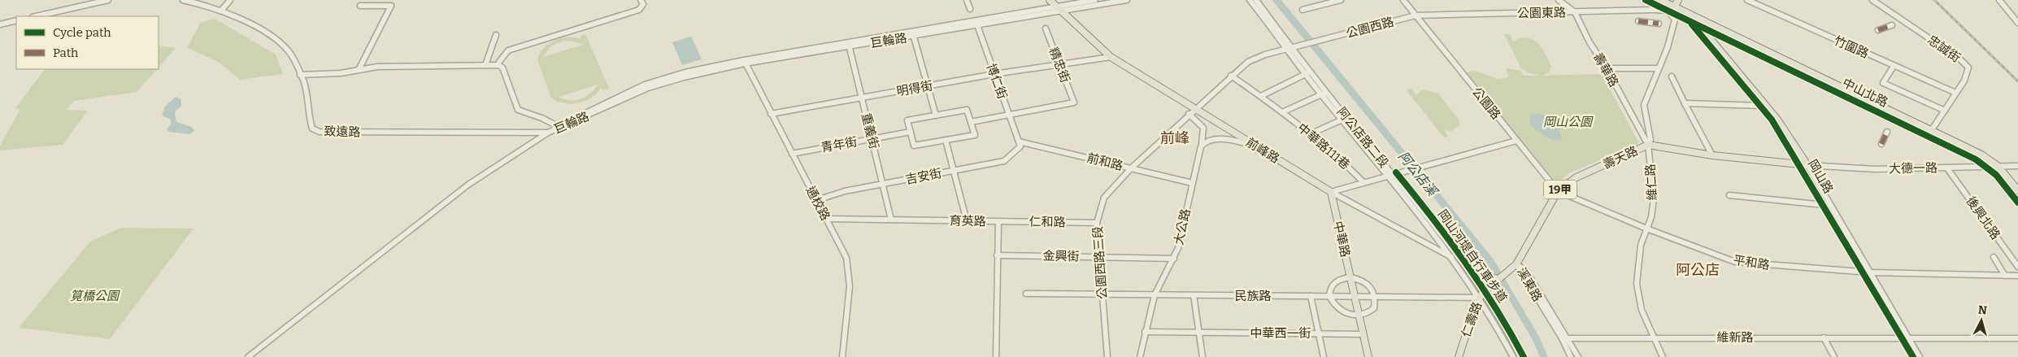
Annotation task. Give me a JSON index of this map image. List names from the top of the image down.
{
  "streets": {
    "main road": [
      "中山北路",
      "前峰路",
      "壽天路",
      "岡山路",
      "19甲",
      "中華路",
      "仁壽路"
    ],
    "street": [
      "公園東路",
      "公園西路",
      "巨輪路",
      "竹圍路",
      "忠誠街",
      "精忠街",
      "壽華路",
      "博仁街",
      "明得街",
      "公園路",
      "重義街",
      "致遠路",
      "阿公店路二段",
      "青年街",
      "中華路111巷",
      "前和路",
      "大德一路",
      "吉安街",
      "維仁路",
      "通校路",
      "後興北路",
      "育英路",
      "仁和路",
      "大公路",
      "金興街",
      "公園西路三段",
      "平和路",
      "溪東路",
      "民族路",
      "中華西一街",
      "維新路"
    ],
    "cycle path": ["岡山河堤自行車步道"]
  },
  "crossings": [
    ["公園東路", "公園西路"],
    ["公園東路", "壽華路"],
    ["公園東路", "公園路"],
    ["公園東路", "岡山路"],
    ["公園東路", "維仁路"],
    ["公園西路", "公園路"],
    ["公園西路", "阿公店路二段"],
    ["公園西路", "中華路111巷"],
    ["公園西路", "公園西路三段"],
    ["巨輪路", "博仁街"],
    ["巨輪路", "重義街"],
    ["巨輪路", "致遠路"],
    ["巨輪路", "前峰路"],
    ["巨輪路", "通校路"],
    ["竹圍路", "忠誠街"],
    ["忠誠街", "中山北路"],
    ["精忠街", "博仁街"],
    ["精忠街", "明得街"],
    ["壽華路", "壽天路"],
    ["壽華路", "維仁路"],
    ["博仁街", "明得街"],
    ["博仁街", "前和路"],
    ["博仁街", "吉安街"],
    ["明得街", "重義街"],
    ["明得街", "前峰路"],
    ["明得街", "通校路"],
    ["中山北路", "大德一路"],
    ["中山北路", "岡山路"],
    ["公園路", "壽天路"],
    ["公園路", "平和路"],
    ["重義街", "青年街"],
    ["重義街", "吉安街"],
    ["重義街", "育英路"],
    ["阿公店路二段", "前峰路"],
    ["阿公店路二段", "民族路"],
    ["阿公店路二段", "仁壽路"],
    ["青年街", "通校路"],
    ["中華路111巷", "公園西路三段"],
    ["前峰路", "壽天路"],
    ["前峰路", "大公路"],
    ["前峰路", "中華路"],
    ["前峰路", "公園西路三段"],
    ["前峰路", "仁壽路"],
    ["壽天路", "大德一路"],
    ["壽天路", "岡山路"],
    ["壽天路", "維仁路"],
    ["壽天路", "平和路"],
    ["壽天路", "溪東路"],
    ["壽天路", "仁壽路"],
    ["前和路", "吉安街"],
    ["前和路", "大公路"],
    ["前和路", "公園西路三段"],
    ["大德一路", "岡山路"],
    ["大德一路", "後興北路"],
    ["吉安街", "通校路"],
    ["岡山路", "維仁路"],
    ["岡山路", "平和路"],
    ["岡山路", "維新路"],
    ["維仁路", "平和路"],
    ["維仁路", "維新路"],
    ["通校路", "育英路"],
    ["育英路", "仁和路"],
    ["育英路", "金興街"],
    ["仁和路", "公園西路三段"],
    ["大公路", "金興街"],
    ["大公路", "公園西路三段"],
    ["大公路", "民族路"],
    ["大公路", "中華西一街"],
    ["中華路", "民族路"],
    ["中華路", "中華西一街"],
    ["金興街", "公園西路三段"],
    ["公園西路三段", "民族路"],
    ["溪東路", "維新路"],
    ["民族路", "仁壽路"]
  ],
  "districts": ["前峰", "阿公店"],
  "water": ["阿公店溪"],
  "parks": ["岡山公園", "筧橋公園"],
  "legend": ["Cycle path", "Path"],
  "north": "top"
}
